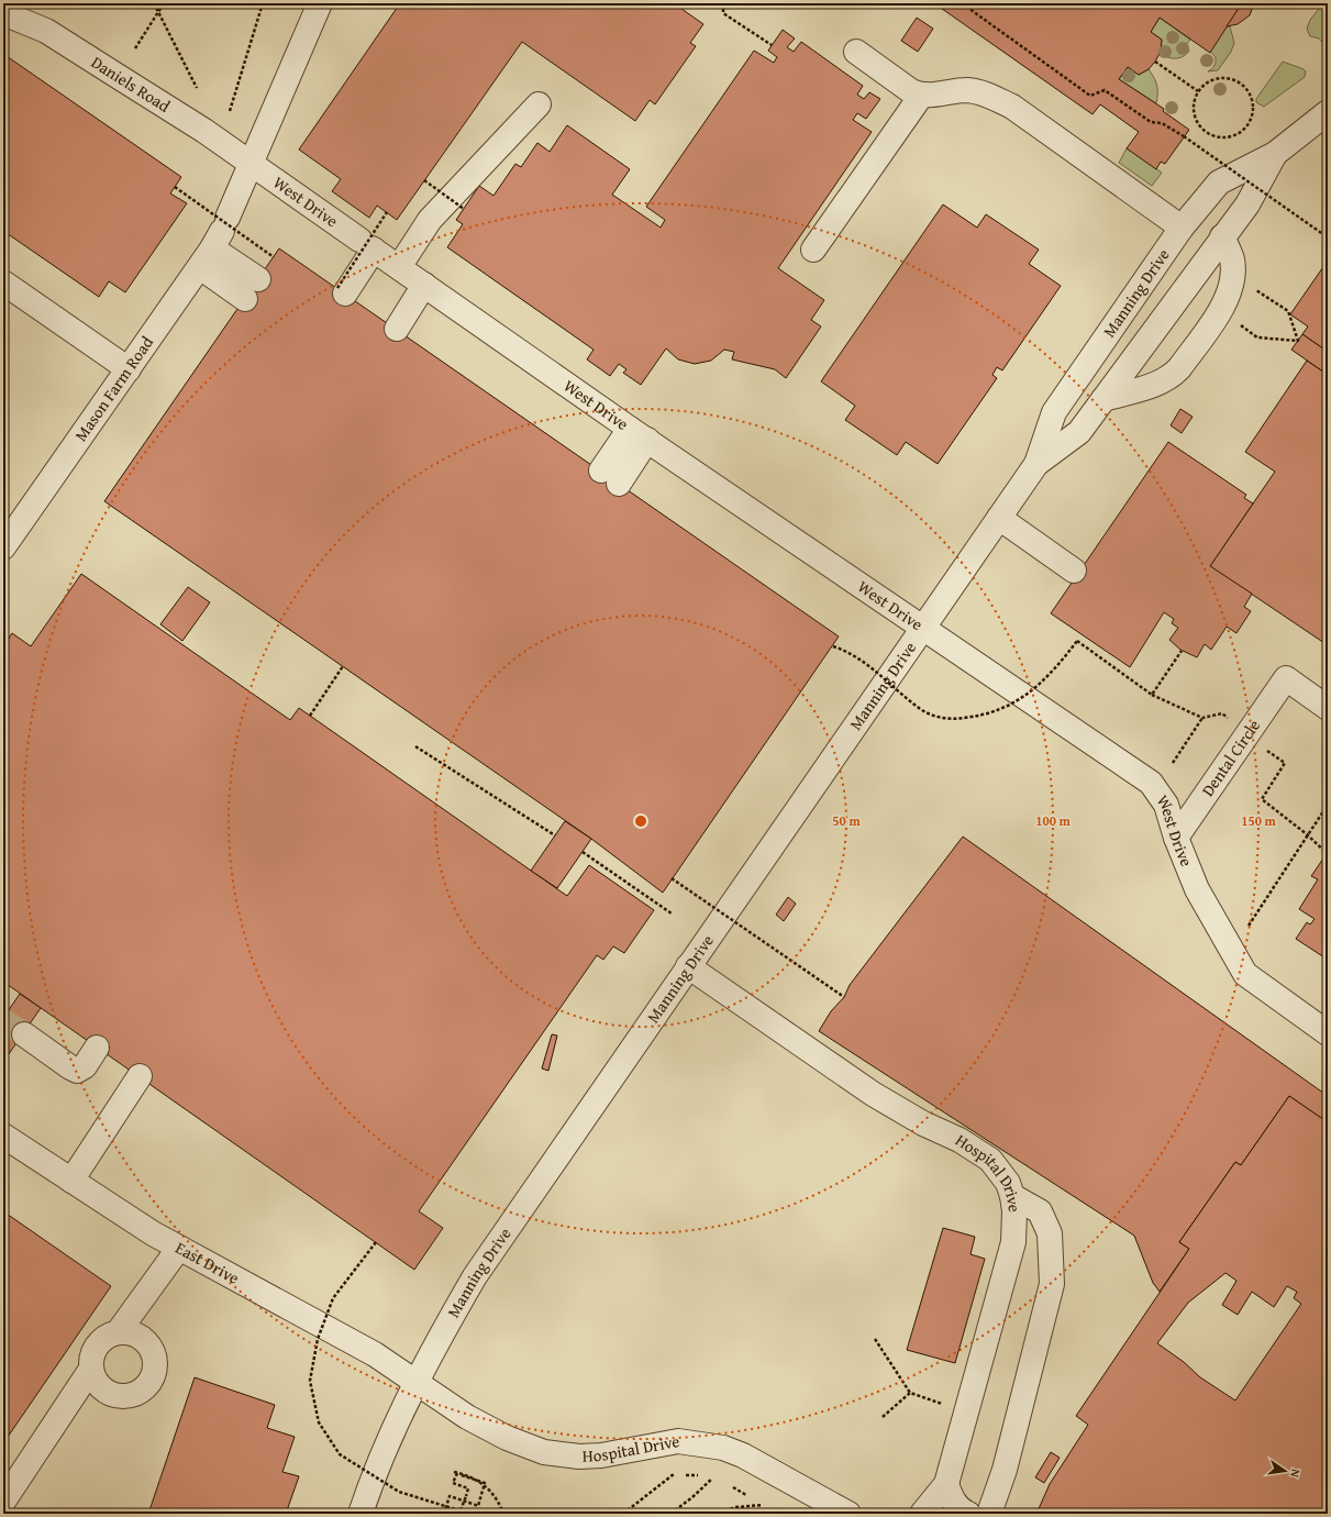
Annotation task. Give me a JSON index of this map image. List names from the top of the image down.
{
  "streets": {
    "street": [
      "Daniels Road",
      "West Drive",
      "Manning Drive",
      "Mason Farm Road",
      "Dental Circle",
      "Hospital Drive",
      "East Drive"
    ]
  },
  "crossings": [
    ["Daniels Road", "West Drive"],
    ["Daniels Road", "Mason Farm Road"],
    ["West Drive", "Manning Drive"],
    ["West Drive", "Mason Farm Road"],
    ["West Drive", "Dental Circle"],
    ["Manning Drive", "Hospital Drive"],
    ["Manning Drive", "East Drive"],
    ["Hospital Drive", "East Drive"]
  ],
  "north": "right",
  "rings": ["50 m", "100 m", "150 m"]
}
